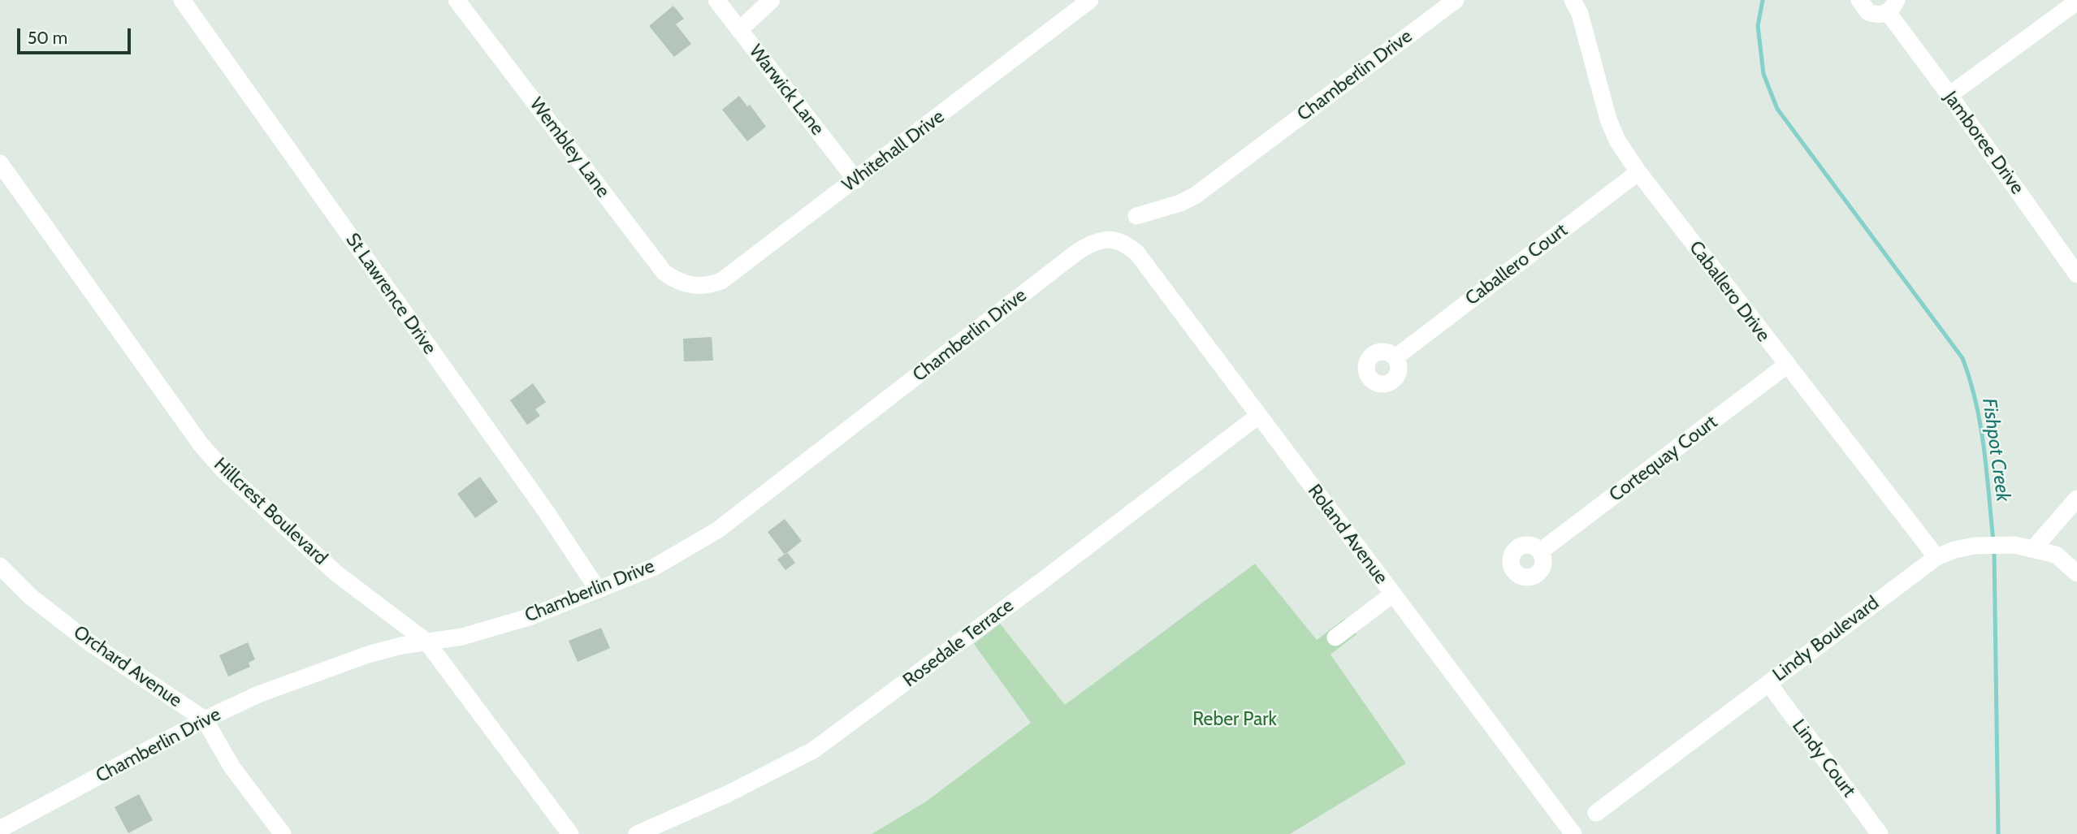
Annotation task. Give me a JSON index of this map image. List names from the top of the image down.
{
  "streets": {
    "street": [
      "Chamberlin Drive",
      "Warwick Lane",
      "Jamboree Drive",
      "Wembley Lane",
      "Whitehall Drive",
      "Caballero Court",
      "Caballero Drive",
      "St Lawrence Drive",
      "Cortequay Court",
      "Hillcrest Boulevard",
      "Roland Avenue",
      "Lindy Boulevard",
      "Rosedale Terrace",
      "Orchard Avenue",
      "Lindy Court"
    ]
  },
  "crossings": [
    ["Chamberlin Drive", "St Lawrence Drive"],
    ["Chamberlin Drive", "Hillcrest Boulevard"],
    ["Chamberlin Drive", "Roland Avenue"],
    ["Chamberlin Drive", "Orchard Avenue"],
    ["Warwick Lane", "Whitehall Drive"],
    ["Wembley Lane", "Whitehall Drive"],
    ["Caballero Court", "Caballero Drive"],
    ["Caballero Drive", "Cortequay Court"],
    ["Caballero Drive", "Lindy Boulevard"],
    ["Roland Avenue", "Rosedale Terrace"],
    ["Lindy Boulevard", "Lindy Court"]
  ],
  "water": ["Fishpot Creek"],
  "parks": ["Reber Park"],
  "scale_bar": "50 m"
}
